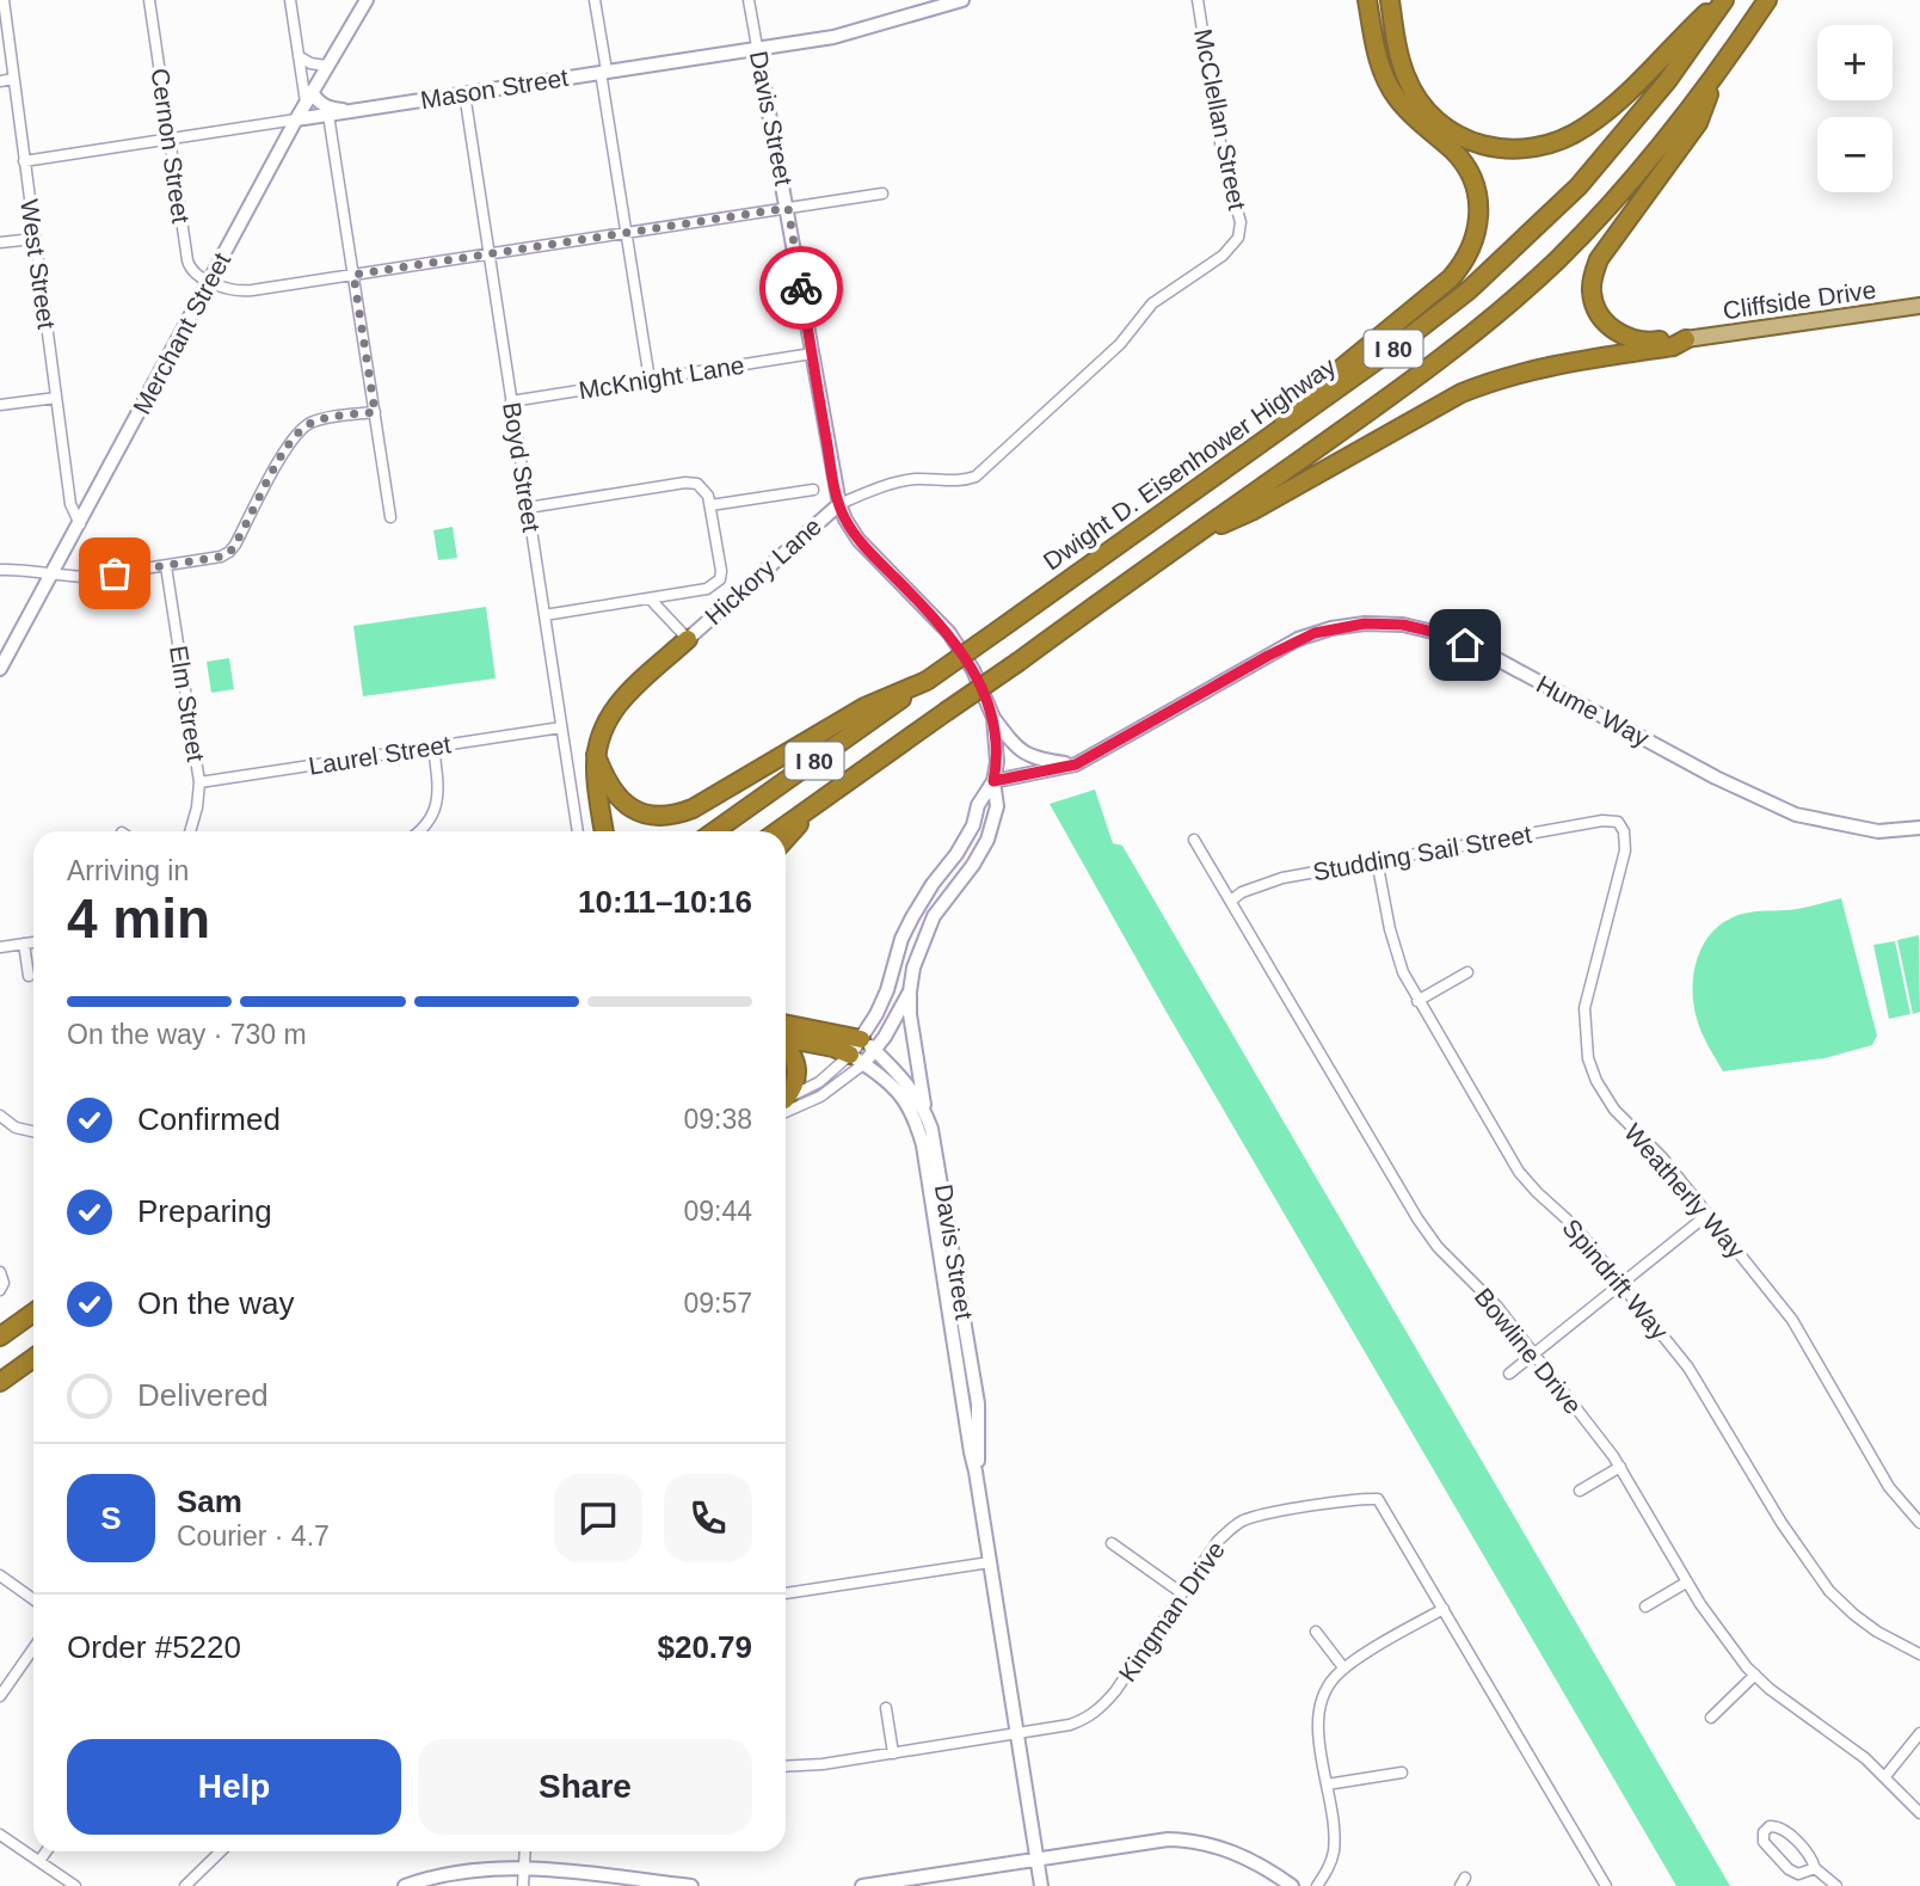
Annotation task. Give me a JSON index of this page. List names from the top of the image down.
{
  "streets": {
    "highway": ["I 80", "Dwight D. Eisenhower Highway"],
    "main road": ["Cliffside Drive"],
    "street": [
      "Mason Street",
      "Davis Street",
      "McClellan Street",
      "Cernon Street",
      "West Street",
      "Merchant Street",
      "McKnight Lane",
      "Boyd Street",
      "Hickory Lane",
      "Elm Street",
      "Hume Way",
      "Laurel Street",
      "Studding Sail Street",
      "Weatherly Way",
      "Spindrift Way",
      "Bowline Drive",
      "Kingman Drive"
    ]
  },
  "crossings": [
    ["Mason Street", "Davis Street"],
    ["Mason Street", "Cernon Street"],
    ["Mason Street", "West Street"],
    ["Mason Street", "Merchant Street"],
    ["Mason Street", "Boyd Street"],
    ["Davis Street", "McClellan Street"],
    ["Davis Street", "McKnight Lane"],
    ["Davis Street", "Hickory Lane"],
    ["Davis Street", "Hume Way"],
    ["Davis Street", "Kingman Drive"],
    ["McClellan Street", "Hickory Lane"],
    ["Cernon Street", "Merchant Street"],
    ["West Street", "Merchant Street"],
    ["McKnight Lane", "Boyd Street"],
    ["Boyd Street", "Laurel Street"],
    ["Elm Street", "Laurel Street"],
    ["Studding Sail Street", "Weatherly Way"],
    ["Studding Sail Street", "Spindrift Way"],
    ["Studding Sail Street", "Bowline Drive"]
  ],
  "page": {
    "map_buttons": ["+", "−"],
    "heading": ["4 min", "Arriving in", "10:11–10:16"],
    "panel": [
      "Sam",
      "Courier · 4.7",
      "Order #5220",
      "$20.79"
    ],
    "bar": "On the way · 730 m",
    "list": [
      ["Confirmed", "09:38"],
      ["Preparing", "09:44"],
      ["On the way", "09:57"],
      "Delivered"
    ],
    "round": "S",
    "buttons": ["Help", "Share"]
  }
}
